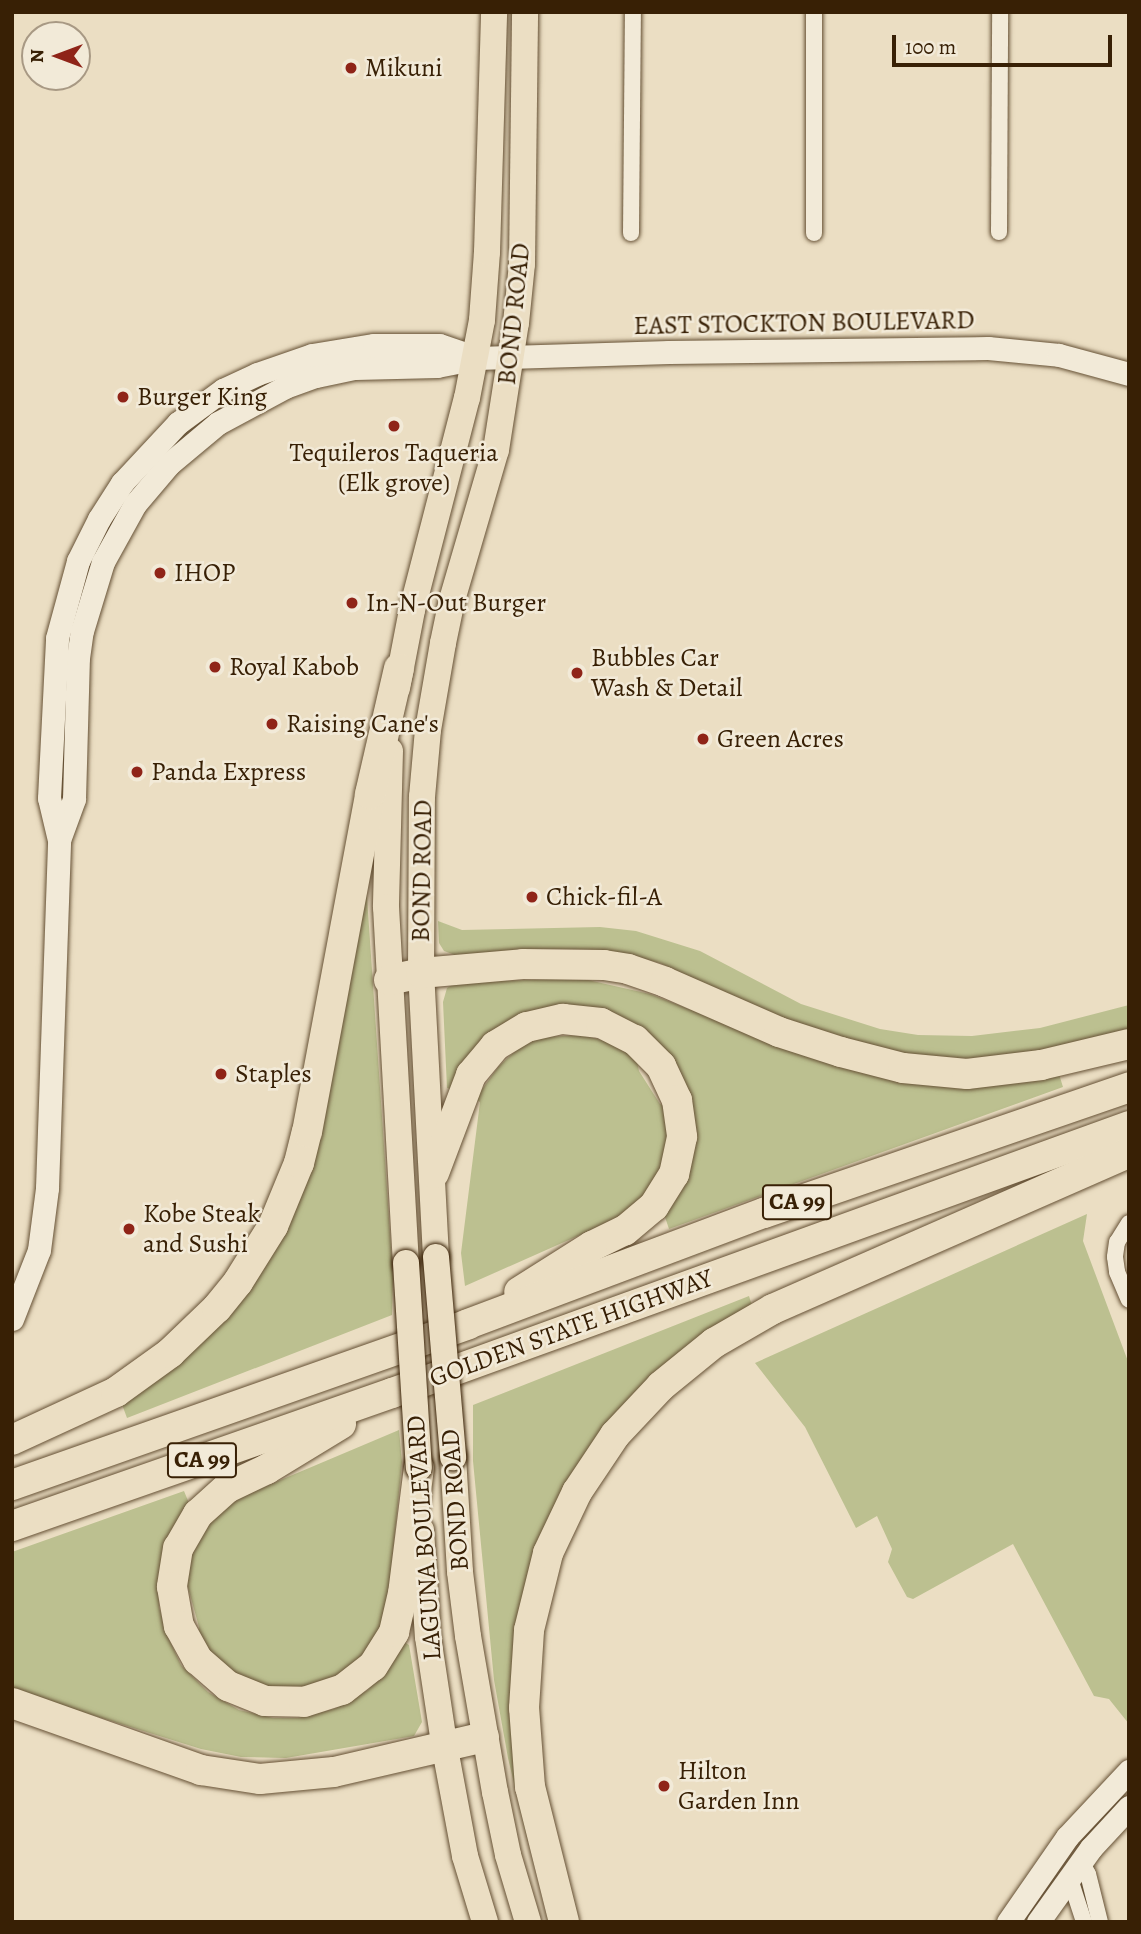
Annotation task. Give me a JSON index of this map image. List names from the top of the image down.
{
  "streets": {
    "highway": ["CA 99", "GOLDEN STATE HIGHWAY"],
    "main road": ["BOND ROAD", "LAGUNA BOULEVARD"],
    "street": ["EAST STOCKTON BOULEVARD"]
  },
  "crossings": [
    ["BOND ROAD", "EAST STOCKTON BOULEVARD"],
    ["BOND ROAD", "LAGUNA BOULEVARD"]
  ],
  "places": [
    "Mikuni",
    "Burger King",
    "Tequileros Taqueria (Elk grove)",
    "IHOP",
    "In-N-Out Burger",
    "Royal Kabob",
    "Bubbles Car Wash & Detail",
    "Raising Cane's",
    "Green Acres",
    "Panda Express",
    "Chick-fil-A",
    "Staples",
    "Kobe Steak and Sushi",
    "Hilton Garden Inn"
  ],
  "scale_bar": "100 m",
  "north": "left"
}
